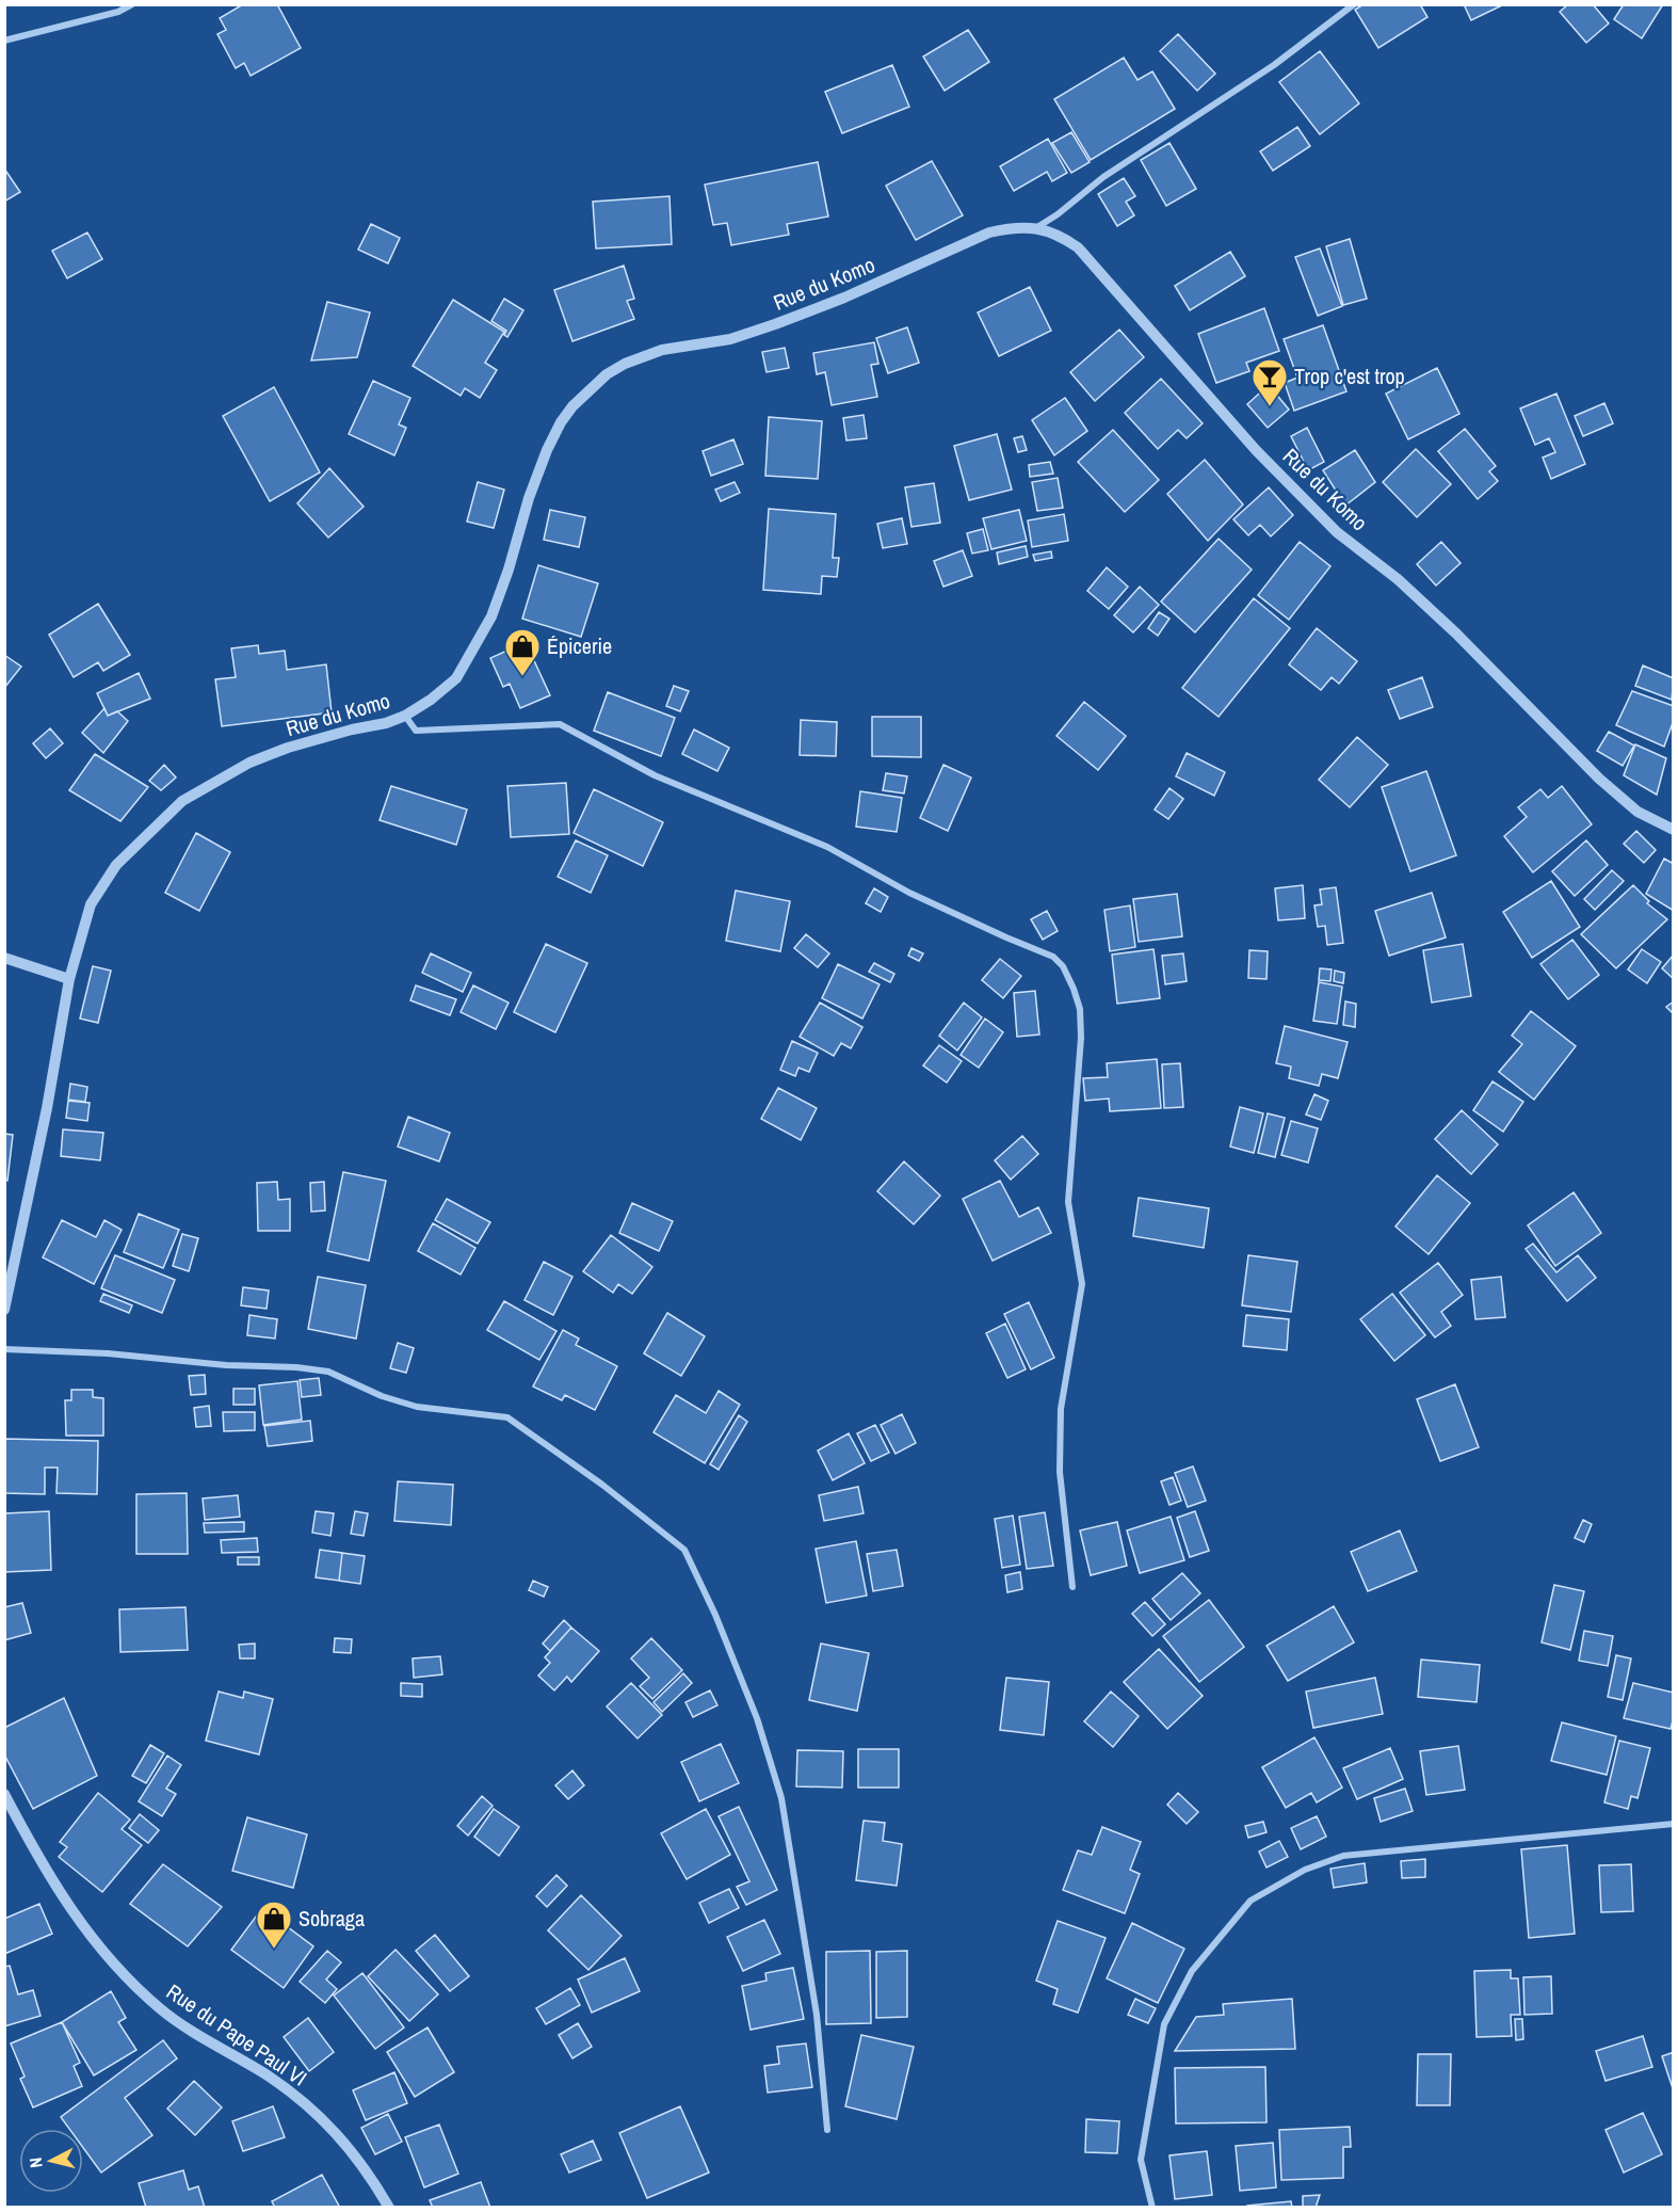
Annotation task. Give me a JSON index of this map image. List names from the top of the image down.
{
  "streets": {
    "street": ["Rue du Komo", "Rue du Pape Paul VI"]
  },
  "places": {
    "bar": ["Trop c'est trop"],
    "shop": ["Épicerie", "Sobraga"]
  },
  "north": "left"
}
